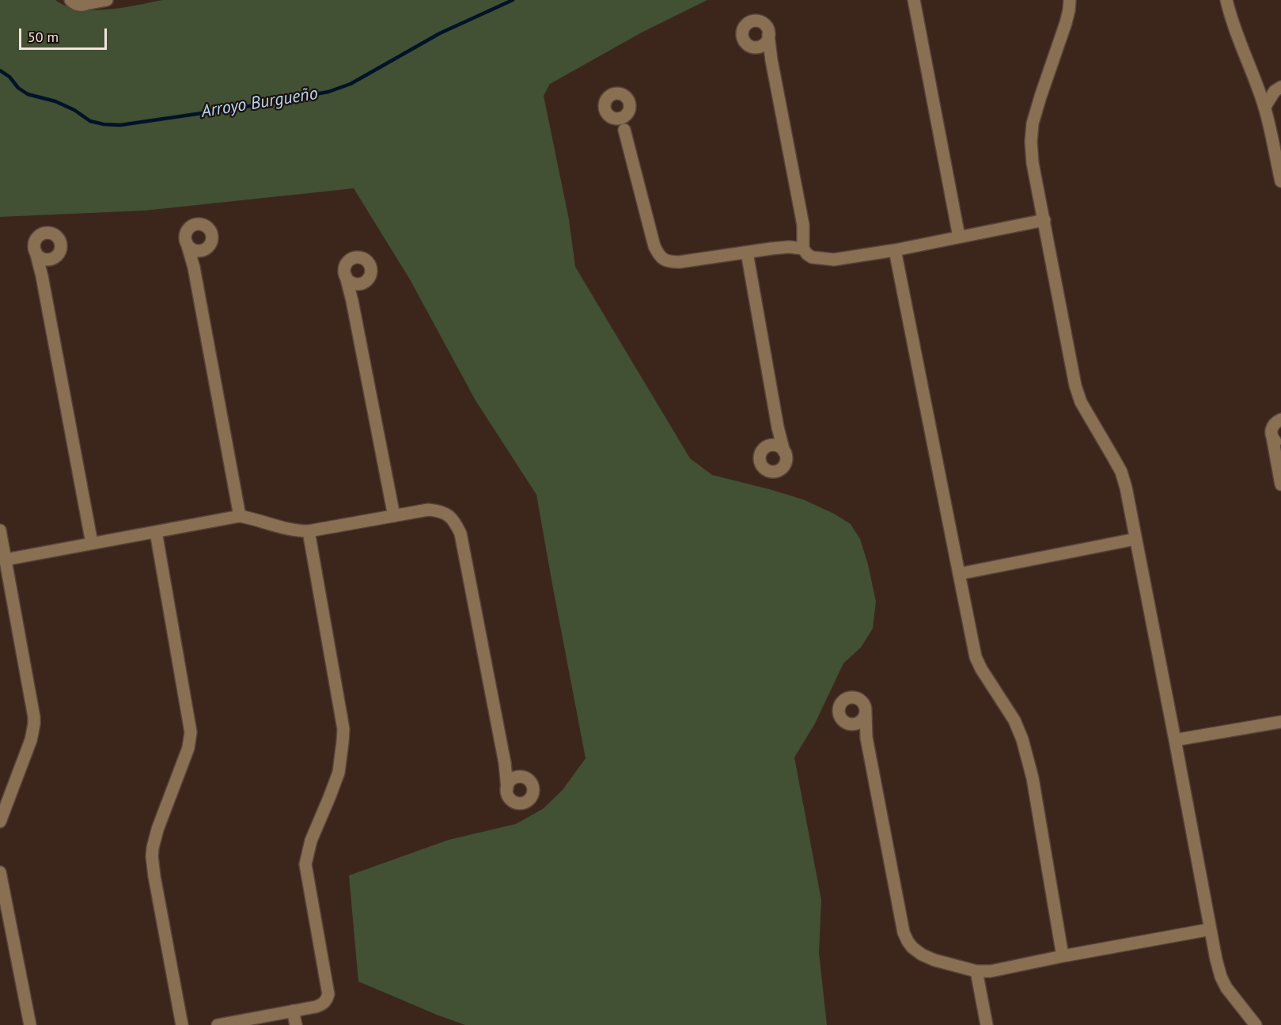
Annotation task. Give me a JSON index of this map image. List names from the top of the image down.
{
  "water": ["Arroyo Burgueño"],
  "scale_bar": "50 m"
}
